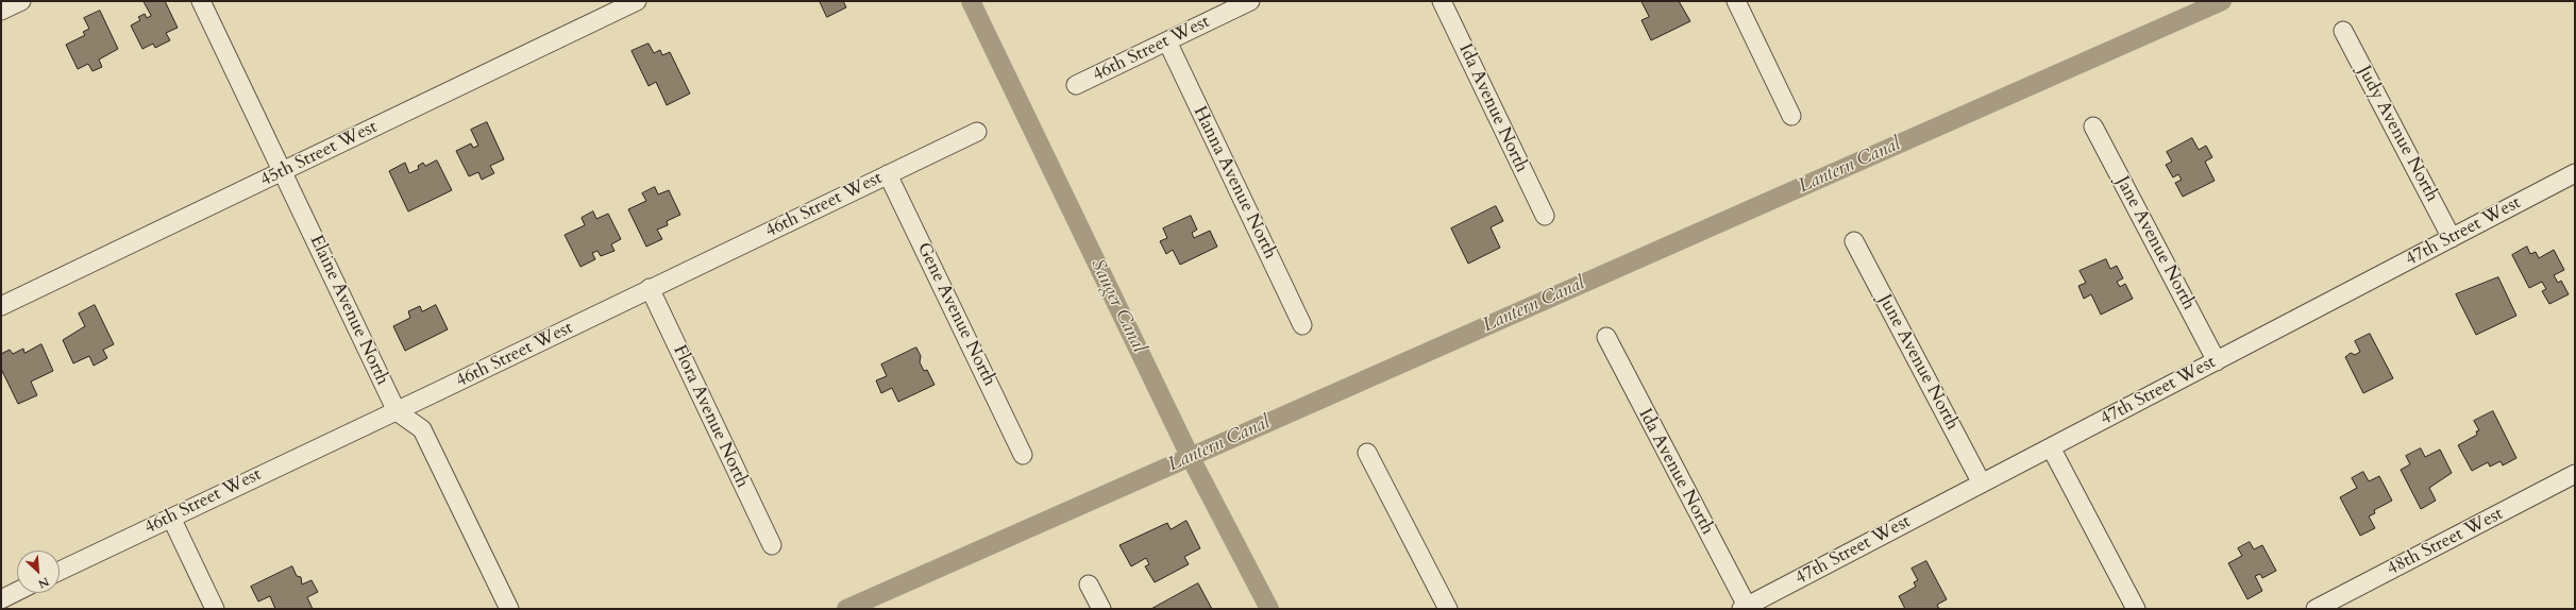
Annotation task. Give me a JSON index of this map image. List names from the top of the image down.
{
  "streets": {
    "street": [
      "46th Street West",
      "Ida Avenue North",
      "Judy Avenue North",
      "45th Street West",
      "Hanna Avenue North",
      "47th Street West",
      "Jane Avenue North",
      "Elaine Avenue North",
      "Gene Avenue North",
      "June Avenue North",
      "Flora Avenue North",
      "48th Street West"
    ]
  },
  "crossings": [
    ["46th Street West", "Hanna Avenue North"],
    ["46th Street West", "Elaine Avenue North"],
    ["46th Street West", "Gene Avenue North"],
    ["46th Street West", "Flora Avenue North"],
    ["Ida Avenue North", "47th Street West"],
    ["Judy Avenue North", "47th Street West"],
    ["45th Street West", "Elaine Avenue North"],
    ["47th Street West", "Jane Avenue North"],
    ["47th Street West", "June Avenue North"]
  ],
  "water": ["Lantern Canal", "Sauger Canal"],
  "north": "bottom right"
}
